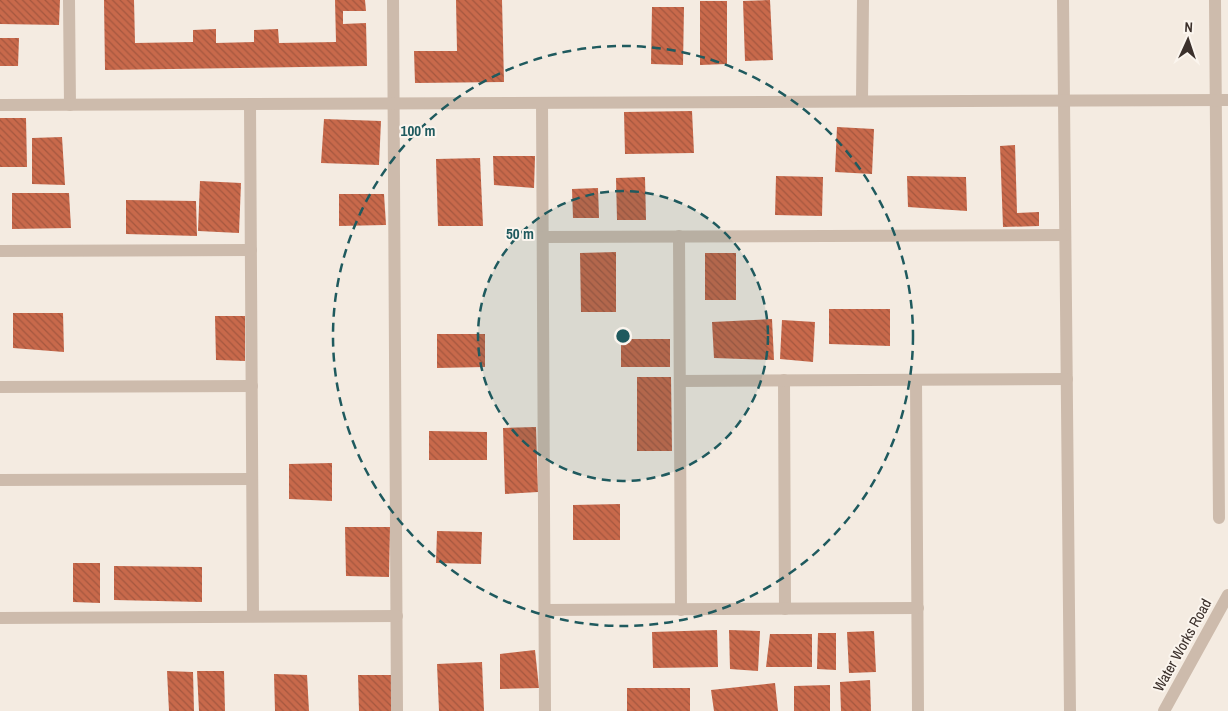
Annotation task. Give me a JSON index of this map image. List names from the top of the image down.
{
  "streets": {
    "street": ["Water Works Road"]
  },
  "north": "top",
  "rings": ["100 m", "50 m"]
}
